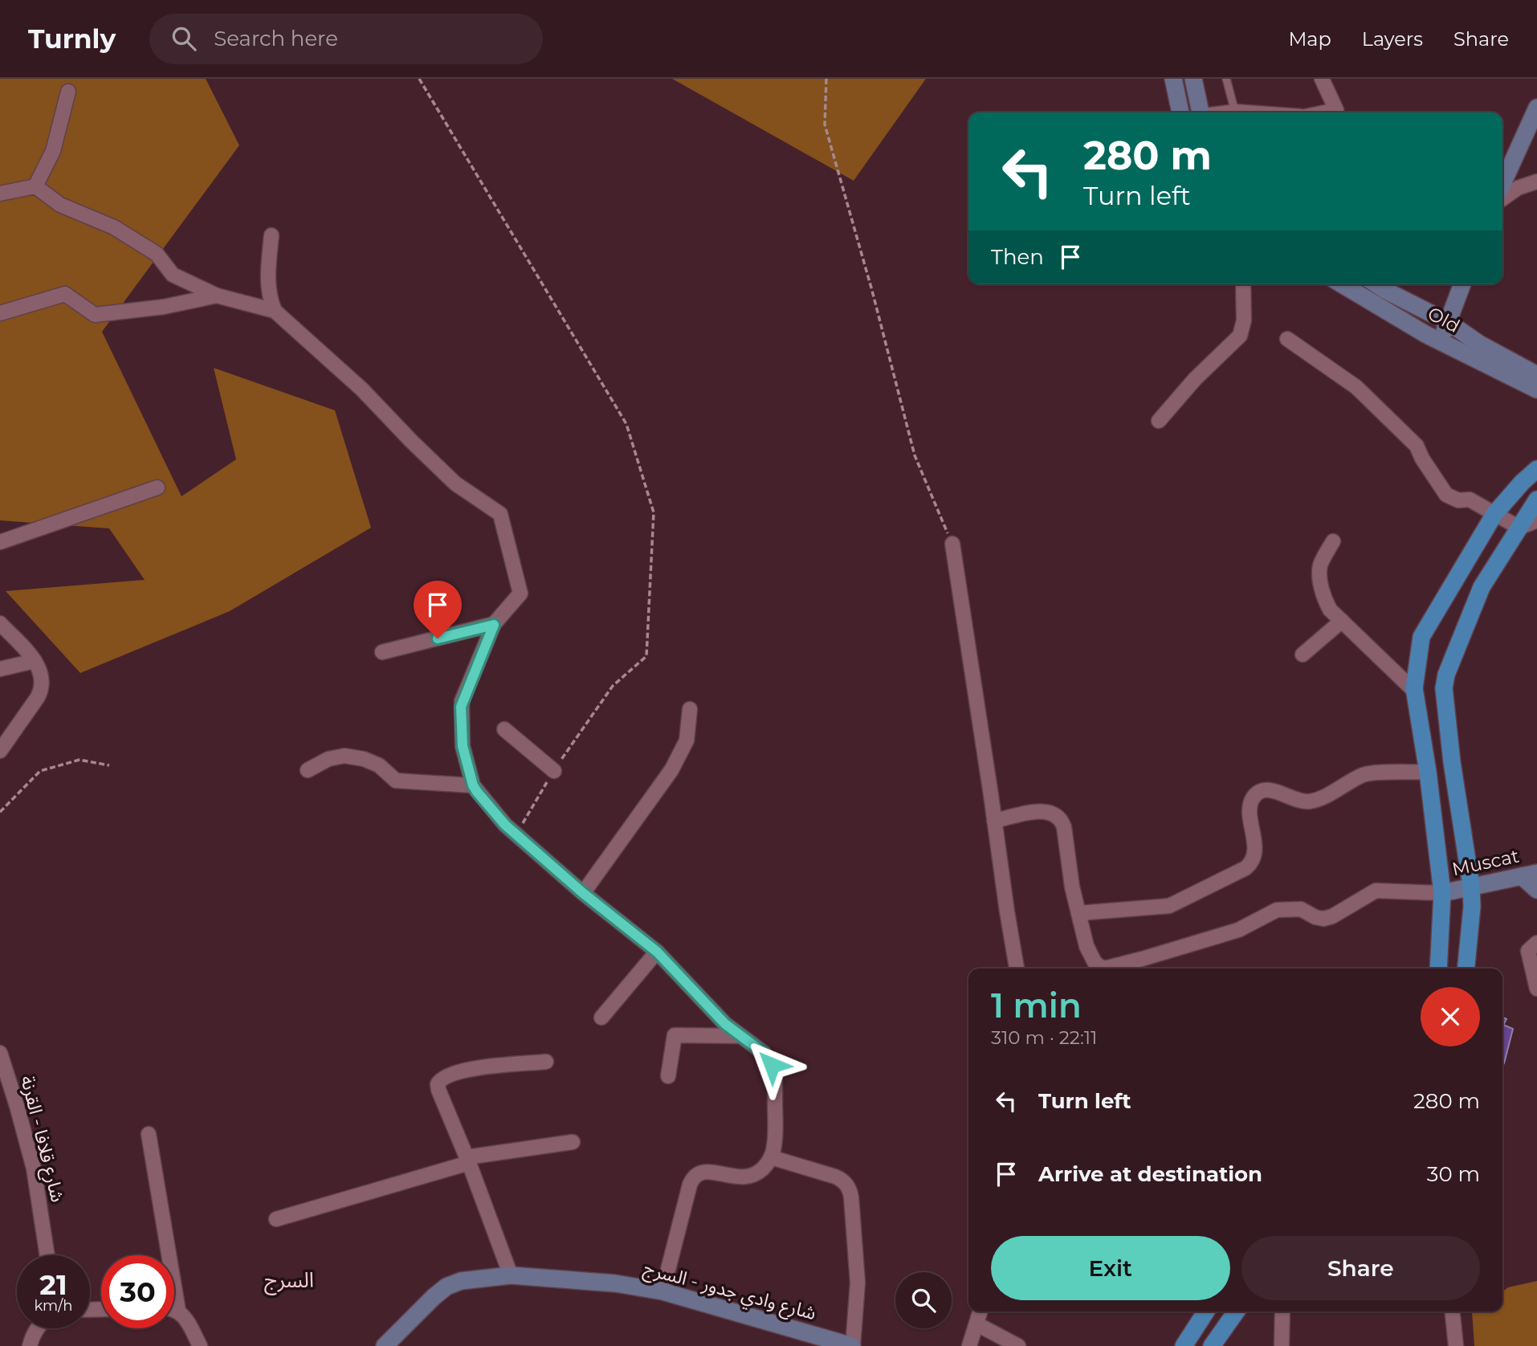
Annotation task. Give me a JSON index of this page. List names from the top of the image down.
{
  "streets": {
    "street": [
      "Old",
      "Muscat",
      "شارع قلافا - القرنة",
      "شارع وادي جدور - السرج"
    ]
  },
  "districts": ["السرج"],
  "page": {
    "header": "Turnly",
    "search": "Search here",
    "nav": ["Map", "Layers", "Share"],
    "turn": ["280 m", "Turn left"],
    "then": "Then",
    "heading": ["1 min", "310 m · 22:11"],
    "list": [
      {
        "name": "Turn left",
        "value": "280 m"
      },
      {
        "name": "Arrive at destination",
        "value": "30 m"
      }
    ],
    "buttons": ["Exit", "Share"],
    "speed": "21 km/h",
    "limit": "30"
  }
}
